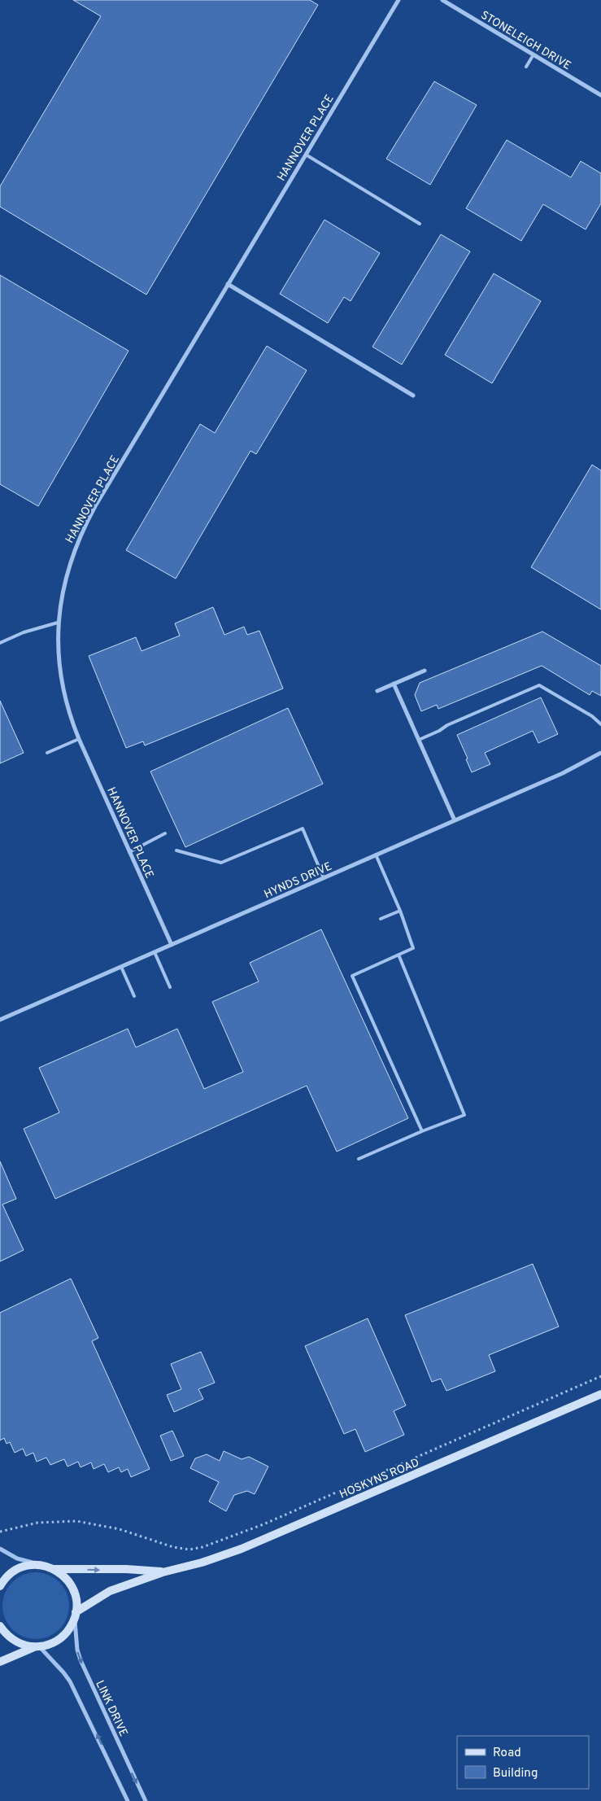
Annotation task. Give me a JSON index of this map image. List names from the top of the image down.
{
  "streets": {
    "main road": ["HOSKYNS ROAD"],
    "street": [
      "STONELEIGH DRIVE",
      "HANNOVER PLACE",
      "HYNDS DRIVE",
      "LINK DRIVE"
    ]
  },
  "crossings": [
    ["HANNOVER PLACE", "HYNDS DRIVE"],
    ["HOSKYNS ROAD", "LINK DRIVE"]
  ],
  "legend": ["Road", "Building"]
}
